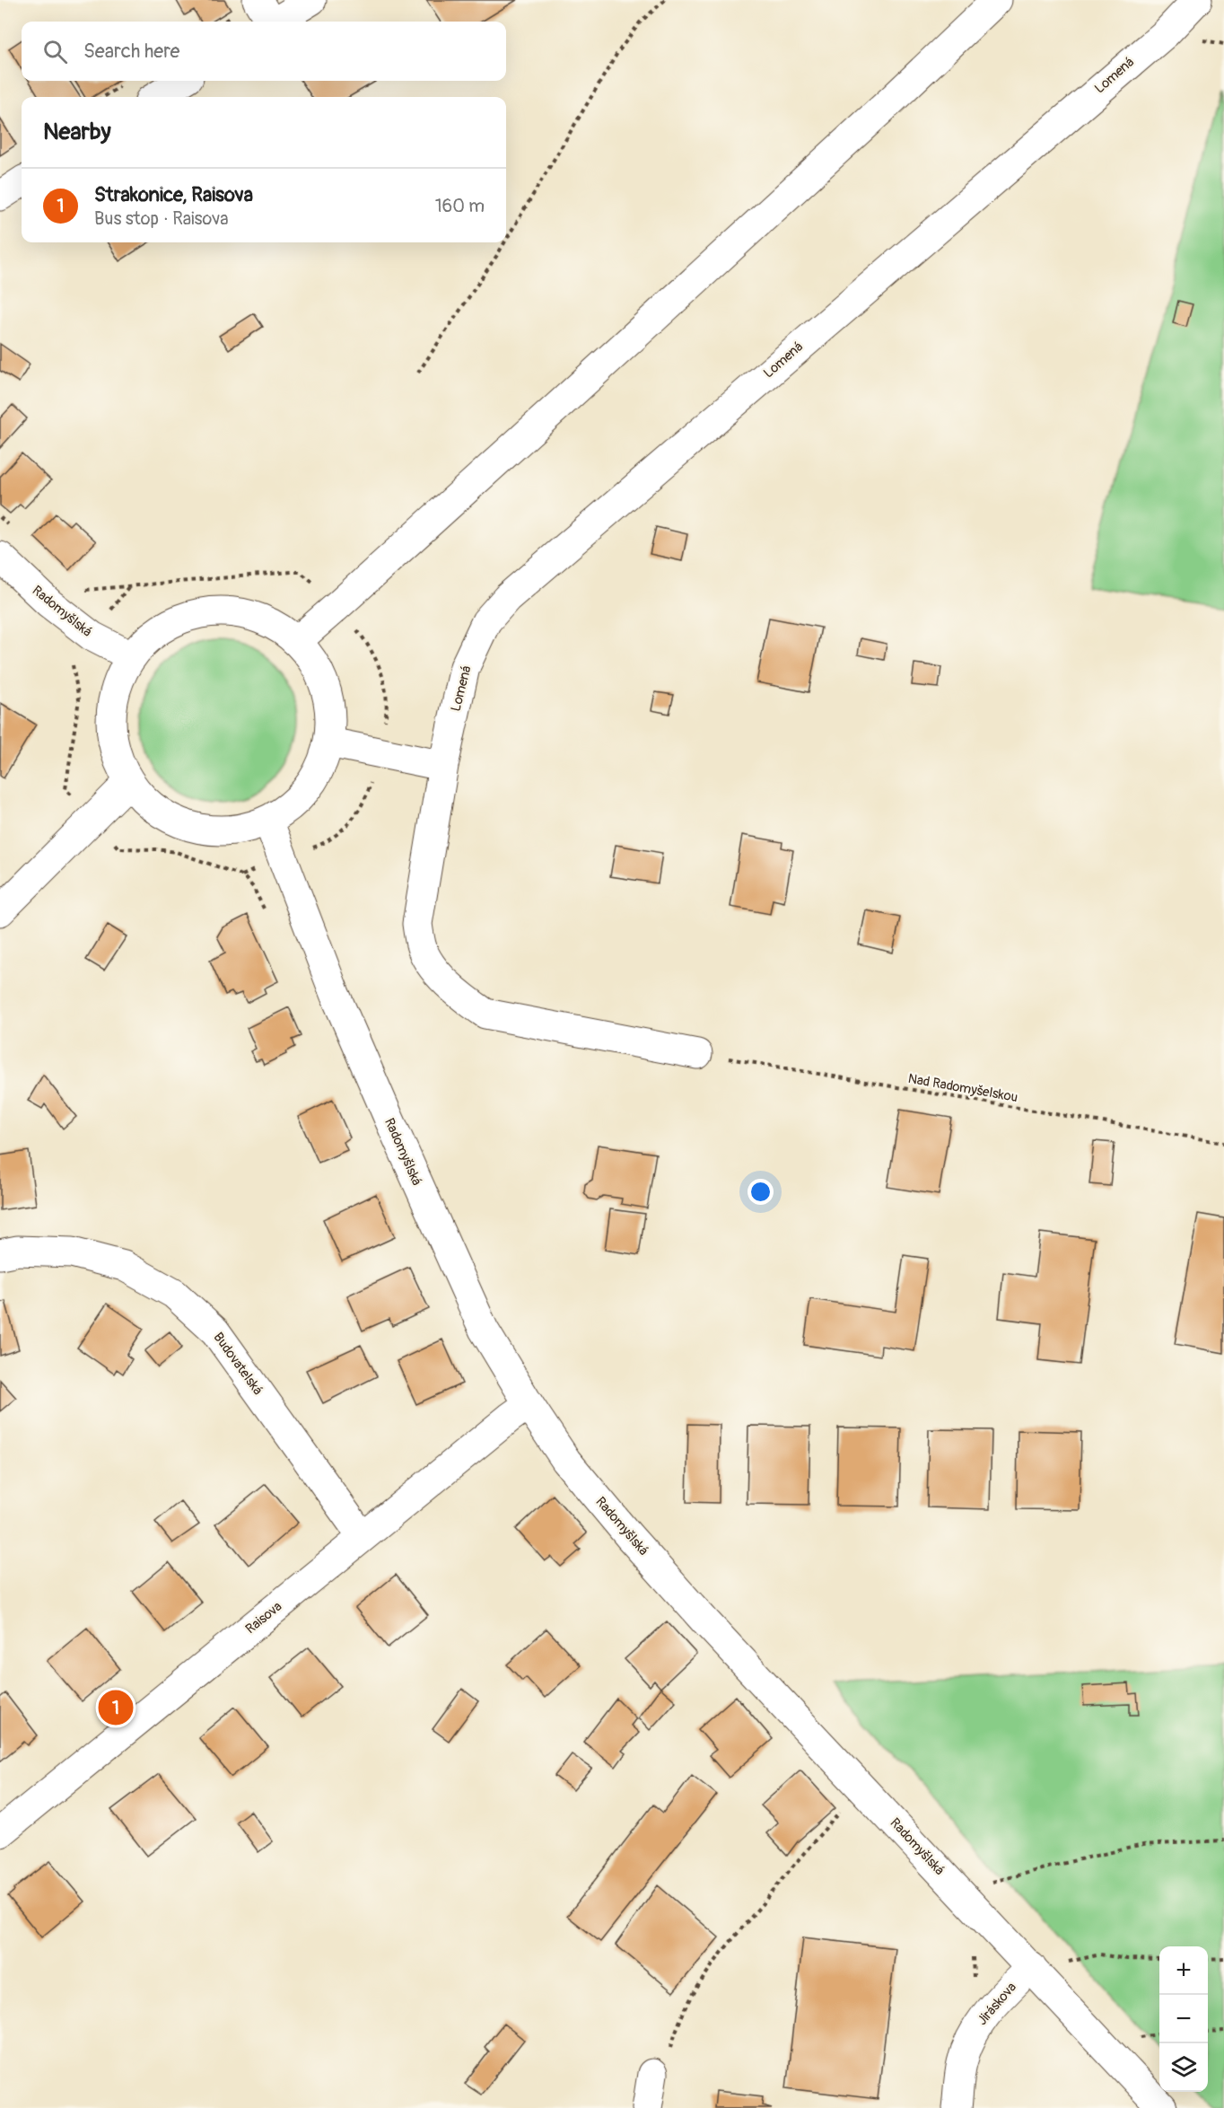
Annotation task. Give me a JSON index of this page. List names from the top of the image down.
{
  "streets": {
    "main road": [
      "Lomená",
      "Radomyšlská",
      "Budovatelská",
      "Raisova",
      "Jiráskova"
    ],
    "path": ["Nad Radomyšelskou"]
  },
  "crossings": [
    ["Lomená", "Nad Radomyšelskou"],
    ["Radomyšlská", "Raisova"],
    ["Radomyšlská", "Jiráskova"],
    ["Budovatelská", "Raisova"]
  ],
  "page": {
    "search": "Search here",
    "heading": "Nearby",
    "list": [
      {
        "mark": "1",
        "name": "Strakonice, Raisova",
        "note": "Bus stop · Raisova",
        "value": "160 m"
      }
    ],
    "pins": "1",
    "map_buttons": ["+", "−"]
  }
}
